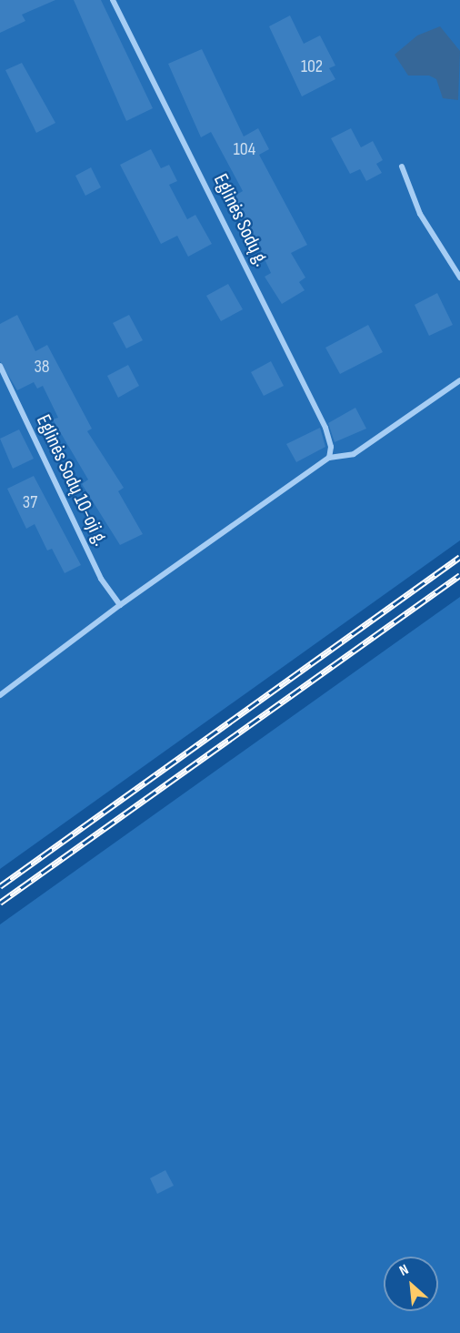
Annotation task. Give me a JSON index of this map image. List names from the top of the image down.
{
  "streets": {
    "street": ["Eglinės Sodų g.", "Eglinės Sodų 10-oji g."]
  },
  "house_numbers": [
    "102",
    "104",
    "38",
    "37"
  ],
  "north": "top left"
}
